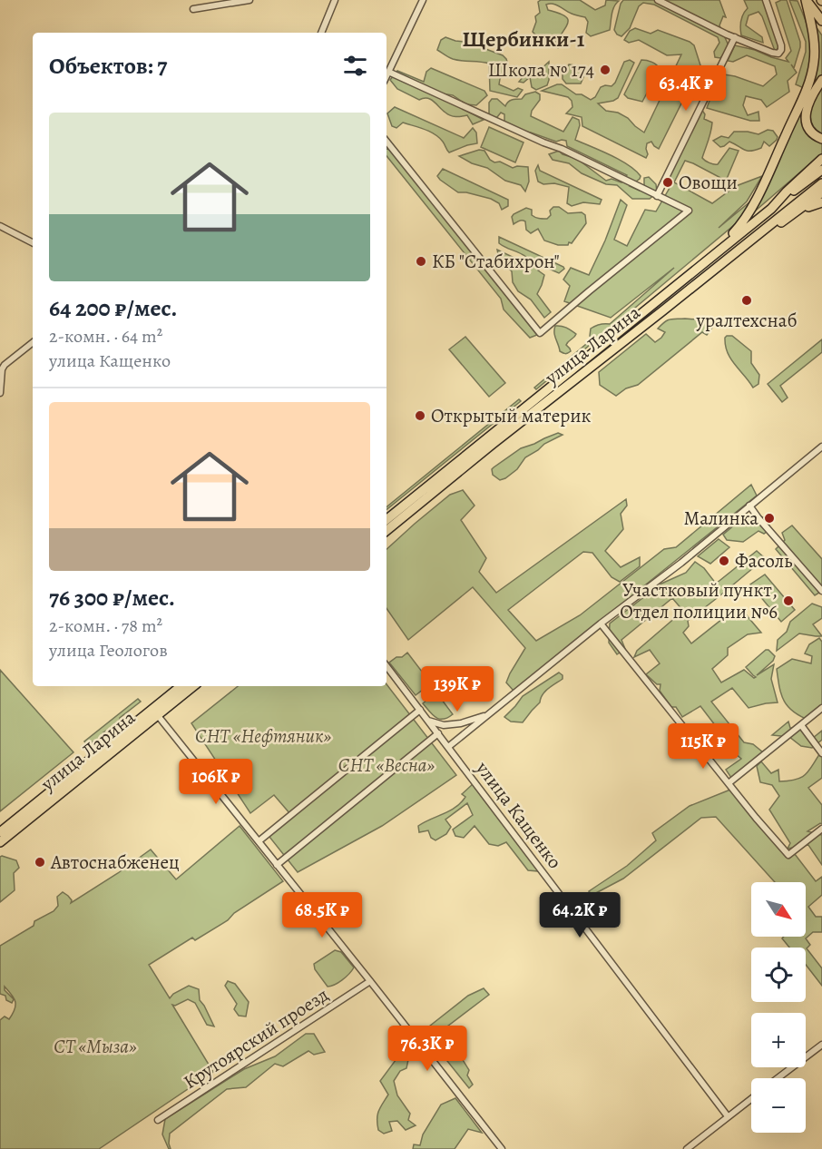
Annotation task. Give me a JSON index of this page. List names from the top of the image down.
{
  "streets": {
    "main road": ["улица Ларина"],
    "street": ["улица Кащенко", "Крутоярский проезд"]
  },
  "districts": ["Щербинки-1"],
  "parks": ["СНТ «Нефтяник»", "СНТ «Весна»", "СТ «Мыза»"],
  "places": [
    "Школа № 174",
    "Овощи",
    "КБ \"Стабихрон\"",
    "уралтехснаб",
    "Открытый материк",
    "Малинка",
    "Фасоль",
    "Участковый пункт, Отдел полиции №6",
    "Автоснабженец"
  ],
  "north": "bottom right",
  "page": {
    "heading": "Объектов: 7",
    "price": [
      "63.4K ₽",
      "139K ₽",
      "115K ₽",
      "106K ₽",
      "68.5K ₽",
      "64.2K ₽",
      "76.3K ₽"
    ],
    "list": [
      {
        "name": "64 200 ₽/мес.",
        "note": "2-комн. · 64 m² · улица Кащенко"
      },
      {
        "name": "76 300 ₽/мес.",
        "note": "2-комн. · 78 m² · улица Геологов"
      }
    ],
    "map_buttons": ["+", "−"]
  }
}
